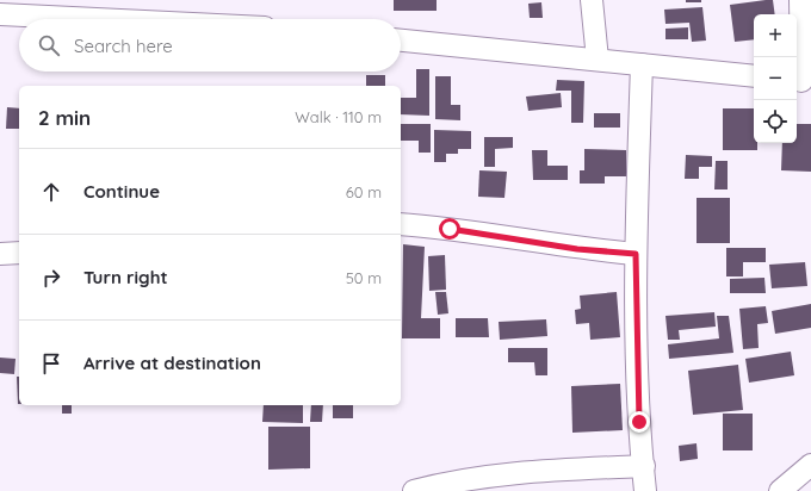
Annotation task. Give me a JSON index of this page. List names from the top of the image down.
{
  "page": {
    "map_buttons": ["+", "−"],
    "search": "Search here",
    "heading": ["2 min", "Walk · 110 m"],
    "list": [
      ["Continue", "60 m"],
      ["Turn right", "50 m"],
      "Arrive at destination"
    ]
  }
}
